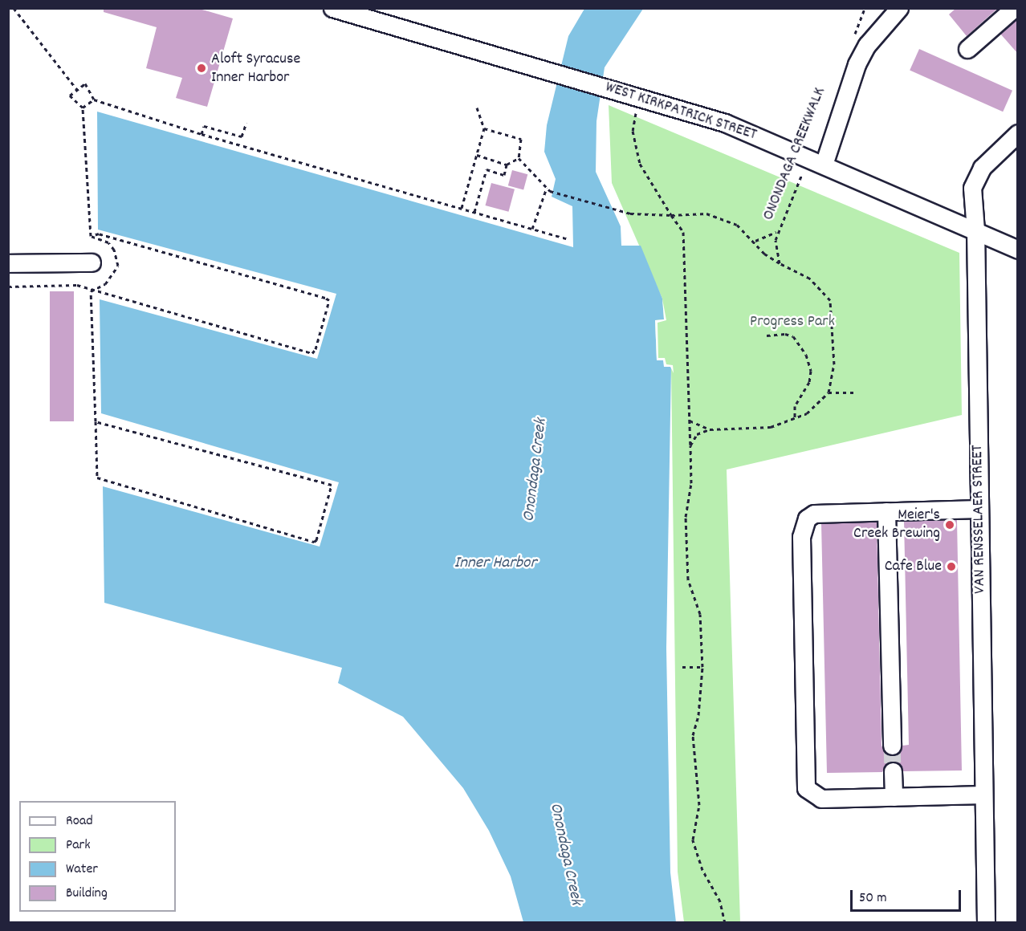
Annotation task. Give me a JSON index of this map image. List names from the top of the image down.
{
  "streets": {
    "street": ["WEST KIRKPATRICK STREET", "VAN RENSSELAER STREET"],
    "path": ["ONONDAGA CREEKWALK"]
  },
  "crossings": [
    ["WEST KIRKPATRICK STREET", "ONONDAGA CREEKWALK"],
    ["WEST KIRKPATRICK STREET", "VAN RENSSELAER STREET"]
  ],
  "water": ["Onondaga Creek", "Inner Harbor"],
  "parks": ["Progress Park"],
  "places": ["Aloft Syracuse Inner Harbor", "Meier's Creek Brewing", "Cafe Blue"],
  "legend": [
    "Road",
    "Park",
    "Water",
    "Building"
  ],
  "scale_bar": "50 m"
}
